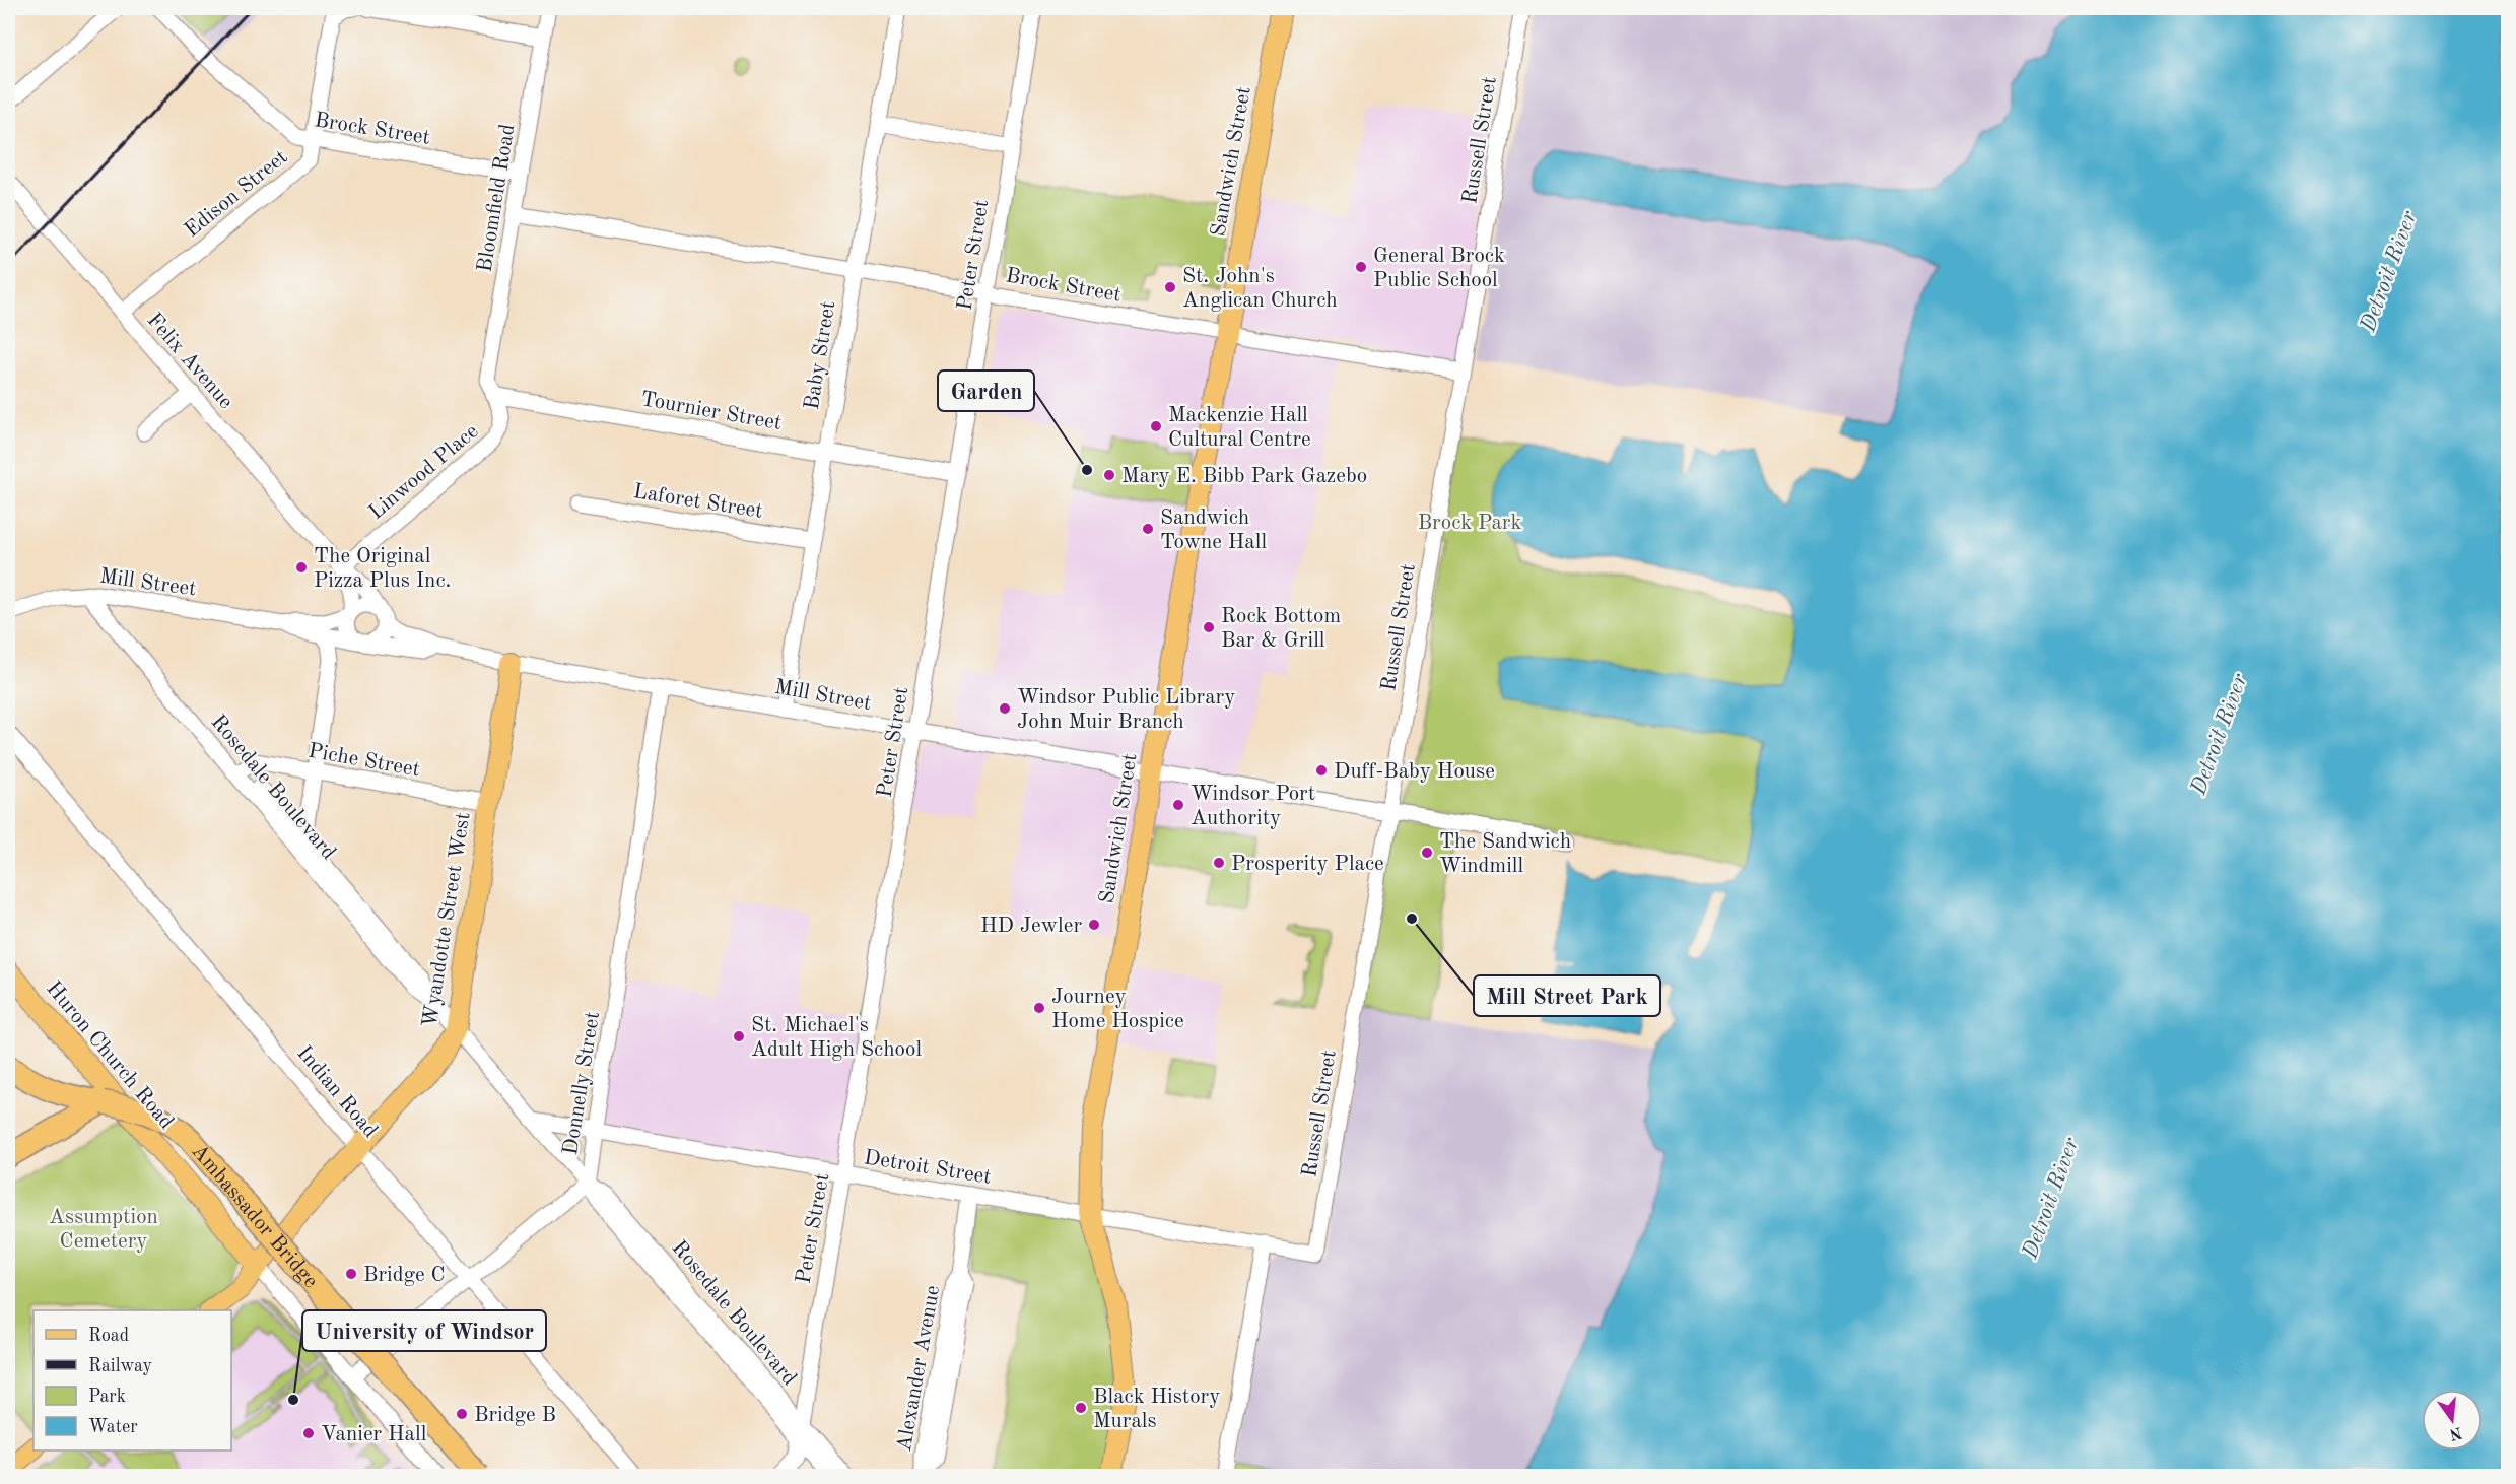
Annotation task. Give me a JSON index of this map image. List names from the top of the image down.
{
  "streets": {
    "highway": ["Ambassador Bridge"],
    "main road": ["Sandwich Street", "Wyandotte Street West", "Huron Church Road"],
    "street": [
      "Brock Street",
      "Russell Street",
      "Edison Street",
      "Bloomfield Road",
      "Peter Street",
      "Baby Street",
      "Felix Avenue",
      "Tournier Street",
      "Linwood Place",
      "Laforet Street",
      "Mill Street",
      "Piche Street",
      "Rosedale Boulevard",
      "Donnelly Street",
      "Indian Road",
      "Detroit Street",
      "Alexander Avenue"
    ]
  },
  "crossings": [
    ["Brock Street", "Russell Street"],
    ["Brock Street", "Sandwich Street"],
    ["Brock Street", "Edison Street"],
    ["Brock Street", "Bloomfield Road"],
    ["Brock Street", "Peter Street"],
    ["Brock Street", "Baby Street"],
    ["Russell Street", "Mill Street"],
    ["Russell Street", "Detroit Street"],
    ["Sandwich Street", "Mill Street"],
    ["Sandwich Street", "Detroit Street"],
    ["Edison Street", "Felix Avenue"],
    ["Bloomfield Road", "Tournier Street"],
    ["Bloomfield Road", "Linwood Place"],
    ["Peter Street", "Tournier Street"],
    ["Peter Street", "Mill Street"],
    ["Peter Street", "Rosedale Boulevard"],
    ["Peter Street", "Detroit Street"],
    ["Baby Street", "Tournier Street"],
    ["Baby Street", "Laforet Street"],
    ["Baby Street", "Mill Street"],
    ["Felix Avenue", "Linwood Place"],
    ["Felix Avenue", "Mill Street"],
    ["Tournier Street", "Linwood Place"],
    ["Mill Street", "Rosedale Boulevard"],
    ["Mill Street", "Wyandotte Street West"],
    ["Mill Street", "Donnelly Street"],
    ["Piche Street", "Rosedale Boulevard"],
    ["Piche Street", "Wyandotte Street West"],
    ["Rosedale Boulevard", "Wyandotte Street West"],
    ["Rosedale Boulevard", "Donnelly Street"],
    ["Rosedale Boulevard", "Detroit Street"],
    ["Wyandotte Street West", "Huron Church Road"],
    ["Wyandotte Street West", "Indian Road"],
    ["Huron Church Road", "Donnelly Street"],
    ["Donnelly Street", "Indian Road"],
    ["Donnelly Street", "Detroit Street"],
    ["Detroit Street", "Alexander Avenue"]
  ],
  "water": ["Detroit River"],
  "parks": ["Brock Park", "Assumption Cemetery"],
  "places": [
    "General Brock Public School",
    "St. John's Anglican Church",
    "Mackenzie Hall Cultural Centre",
    "Garden",
    "Mary E. Bibb Park Gazebo",
    "Sandwich Towne Hall",
    "The Original Pizza Plus Inc.",
    "Rock Bottom Bar & Grill",
    "Windsor Public Library John Muir Branch",
    "Duff-Baby House",
    "Windsor Port Authority",
    "The Sandwich Windmill",
    "Prosperity Place",
    "Mill Street Park",
    "HD Jewler",
    "Journey Home Hospice",
    "St. Michael's Adult High School",
    "Bridge C",
    "University of Windsor",
    "Black History Murals",
    "Bridge B",
    "Vanier Hall"
  ],
  "legend": [
    "Road",
    "Railway",
    "Park",
    "Water"
  ],
  "north": "bottom"
}
